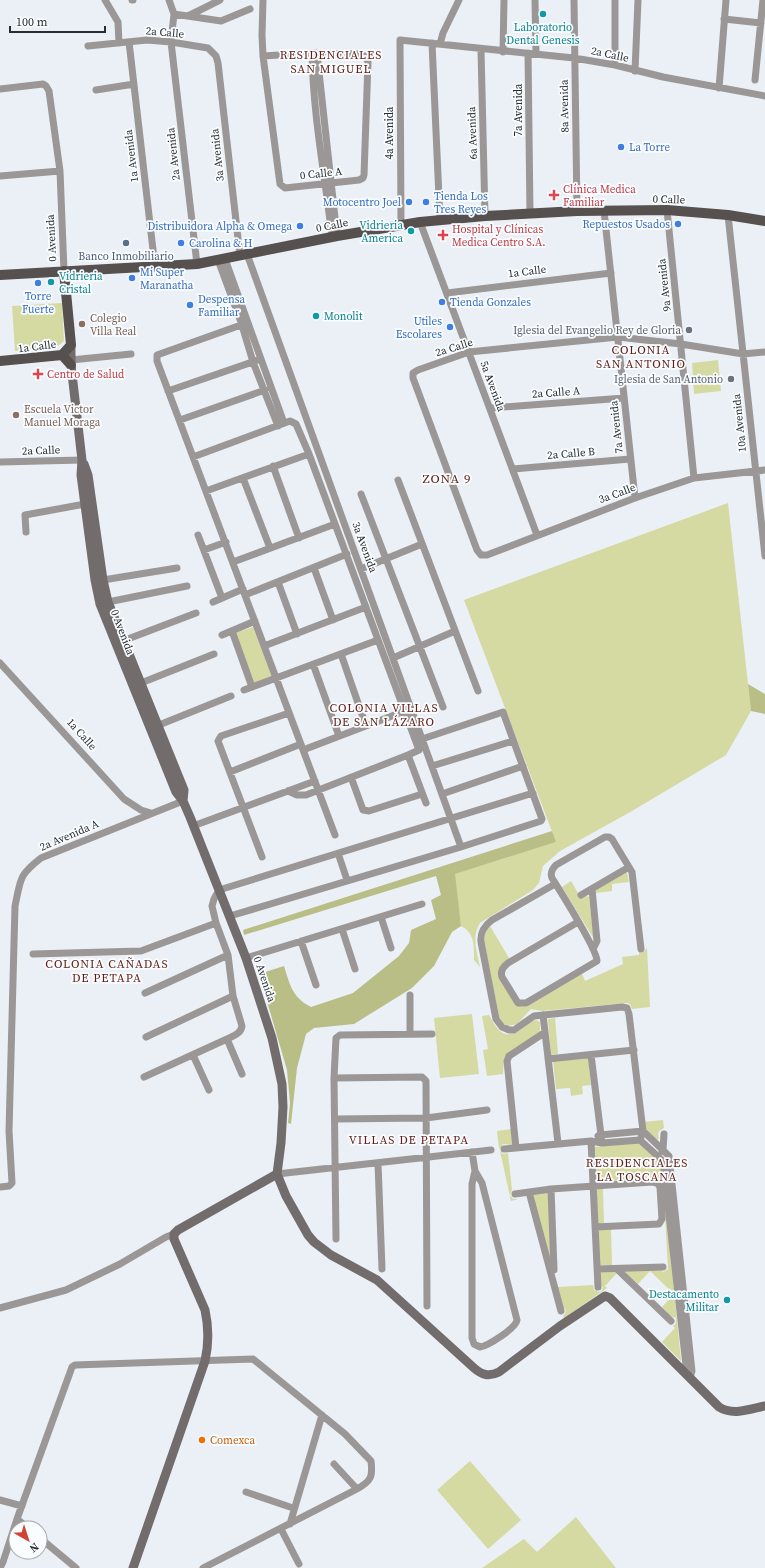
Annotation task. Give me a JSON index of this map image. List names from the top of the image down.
{
  "streets": {
    "main road": ["0 Calle", "0 Avenida", "1a Calle"],
    "street": [
      "2a Calle",
      "8a Avenida",
      "7a Avenida",
      "4a Avenida",
      "6a Avenida",
      "2a Avenida",
      "3a Avenida",
      "1a Avenida",
      "0 Calle A",
      "9a Avenida",
      "5a Avenida",
      "2a Calle A",
      "10a Avenida",
      "2a Calle B",
      "3a Calle",
      "2a Avenida A"
    ]
  },
  "crossings": [
    ["2a Calle", "8a Avenida"],
    ["2a Calle", "7a Avenida"],
    ["2a Calle", "4a Avenida"],
    ["2a Calle", "6a Avenida"],
    ["2a Calle", "2a Avenida"],
    ["2a Calle", "3a Avenida"],
    ["2a Calle", "1a Avenida"],
    ["2a Calle", "0 Avenida"],
    ["2a Calle", "9a Avenida"],
    ["2a Calle", "5a Avenida"],
    ["2a Calle", "10a Avenida"],
    ["2a Calle", "3a Calle"],
    ["8a Avenida", "0 Calle"],
    ["7a Avenida", "0 Calle"],
    ["7a Avenida", "1a Calle"],
    ["7a Avenida", "2a Calle A"],
    ["7a Avenida", "2a Calle B"],
    ["7a Avenida", "3a Calle"],
    ["4a Avenida", "0 Calle A"],
    ["4a Avenida", "0 Calle"],
    ["6a Avenida", "0 Calle"],
    ["2a Avenida", "0 Calle"],
    ["3a Avenida", "0 Calle"],
    ["1a Avenida", "0 Calle"],
    ["0 Calle", "0 Avenida"],
    ["0 Calle", "9a Avenida"],
    ["0 Calle", "5a Avenida"],
    ["0 Calle", "10a Avenida"],
    ["0 Avenida", "1a Calle"],
    ["0 Avenida", "2a Avenida A"],
    ["1a Calle", "5a Avenida"],
    ["1a Calle", "2a Avenida A"],
    ["9a Avenida", "3a Calle"],
    ["5a Avenida", "2a Calle A"],
    ["5a Avenida", "2a Calle B"],
    ["5a Avenida", "3a Calle"],
    ["10a Avenida", "3a Calle"]
  ],
  "districts": [
    "RESIDENCIALES SAN MIGUEL",
    "COLONIA SAN ANTONIO",
    "ZONA 9",
    "COLONIA VILLAS DE SAN LÁZARO",
    "COLONIA CAÑADAS DE PETAPA",
    "VILLAS DE PETAPA",
    "RESIDENCIALES LA TOSCANA"
  ],
  "places": {
    "other": [
      "Laboratorio Dental Genesis",
      "La Torre",
      "Motocentro Joel",
      "Tienda Los Tres Reyes",
      "Repuestos Usados",
      "Distribuidora Alpha & Omega",
      "Vidrieria America",
      "Banco Inmobiliario",
      "Carolina & H",
      "Mi Super Maranatha",
      "Vidrieria Cristal",
      "Torre Fuerte",
      "Tienda Gonzales",
      "Despensa Familiar",
      "Monolit",
      "Colegio Villa Real",
      "Utiles Escolares",
      "Iglesia del Evangelio Rey de Gloria",
      "Iglesia de San Antonio",
      "Escuela Victor Manuel Moraga",
      "Destacamento Militar",
      "Comexca"
    ],
    "health": ["Clínica Medica Familiar", "Hospital y Clínicas Medica Centro S.A.", "Centro de Salud"]
  },
  "scale_bar": "100 m",
  "north": "bottom right"
}
